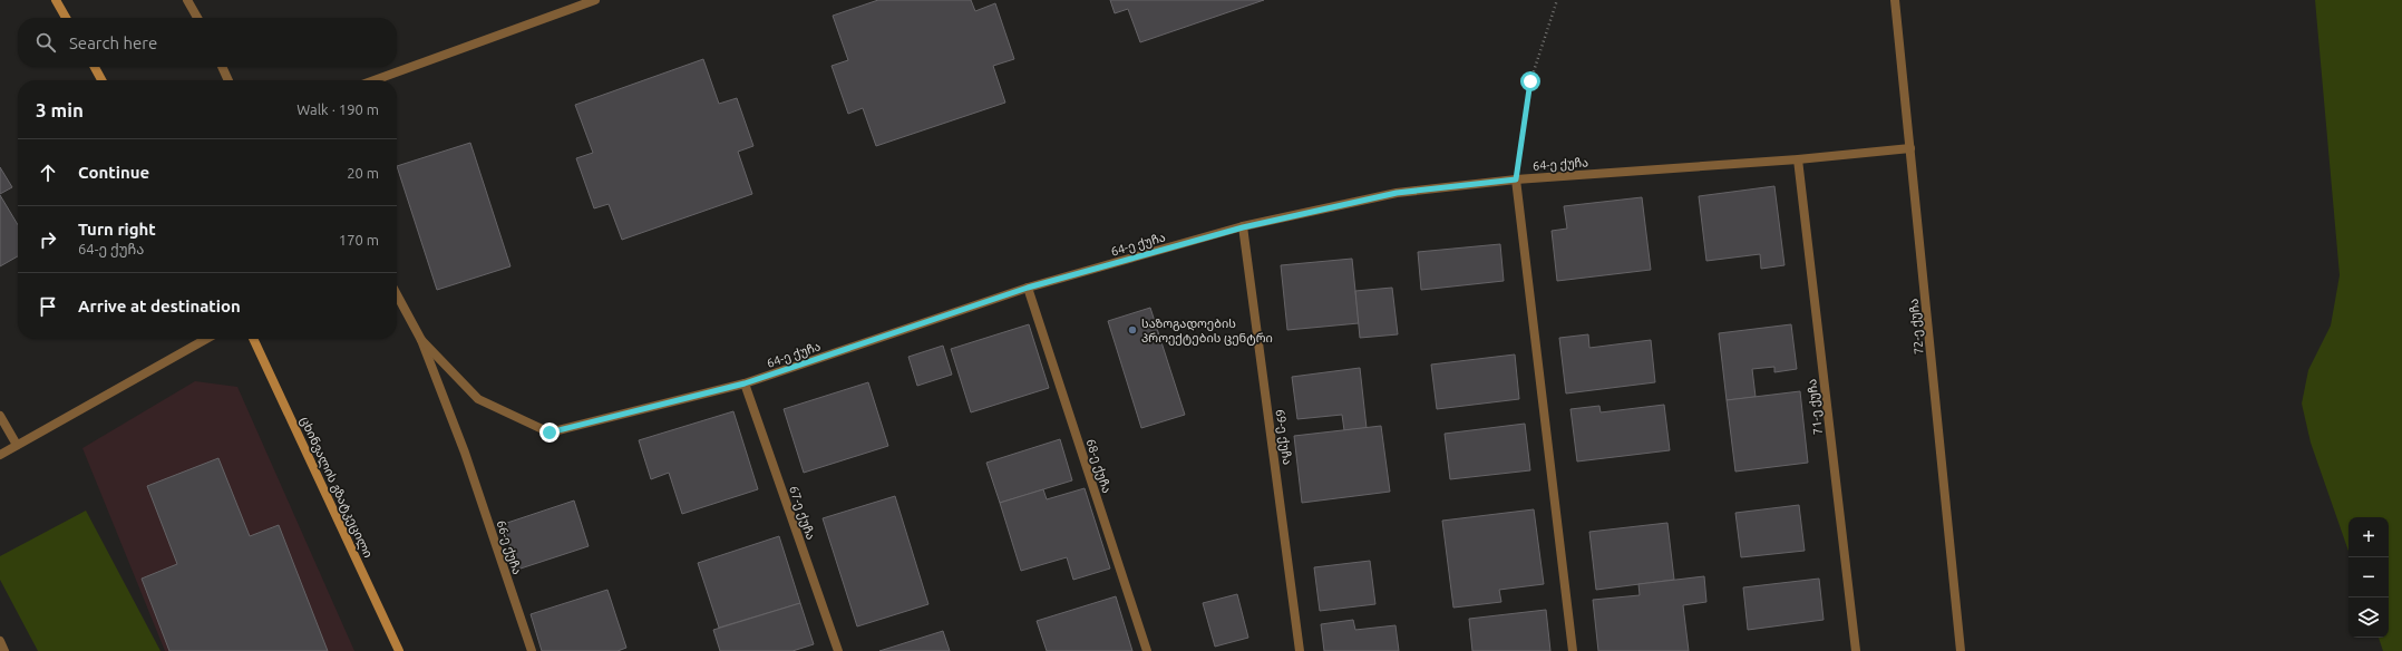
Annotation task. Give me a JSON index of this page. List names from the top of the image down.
{
  "streets": {
    "main road": ["ცხინვალის გზატკეცილი"],
    "street": [
      "64-ე ქუჩა",
      "72-ე ქუჩა",
      "71-ე ქუჩა",
      "69-ე ქუჩა",
      "68-ე ქუჩა",
      "67-ე ქუჩა",
      "66-ე ქუჩა"
    ]
  },
  "crossings": [
    ["64-ე ქუჩა", "72-ე ქუჩა"],
    ["64-ე ქუჩა", "71-ე ქუჩა"],
    ["64-ე ქუჩა", "69-ე ქუჩა"],
    ["64-ე ქუჩა", "68-ე ქუჩა"],
    ["64-ე ქუჩა", "67-ე ქუჩა"],
    ["64-ე ქუჩა", "66-ე ქუჩა"]
  ],
  "places": ["საზოგადოების პროექტების ცენტრი"],
  "page": {
    "search": "Search here",
    "heading": ["3 min", "Walk · 190 m"],
    "list": [
      ["Continue", "20 m"],
      ["Turn right", "64-ე ქუჩა", "170 m"],
      "Arrive at destination"
    ],
    "map_buttons": ["+", "−"]
  }
}
